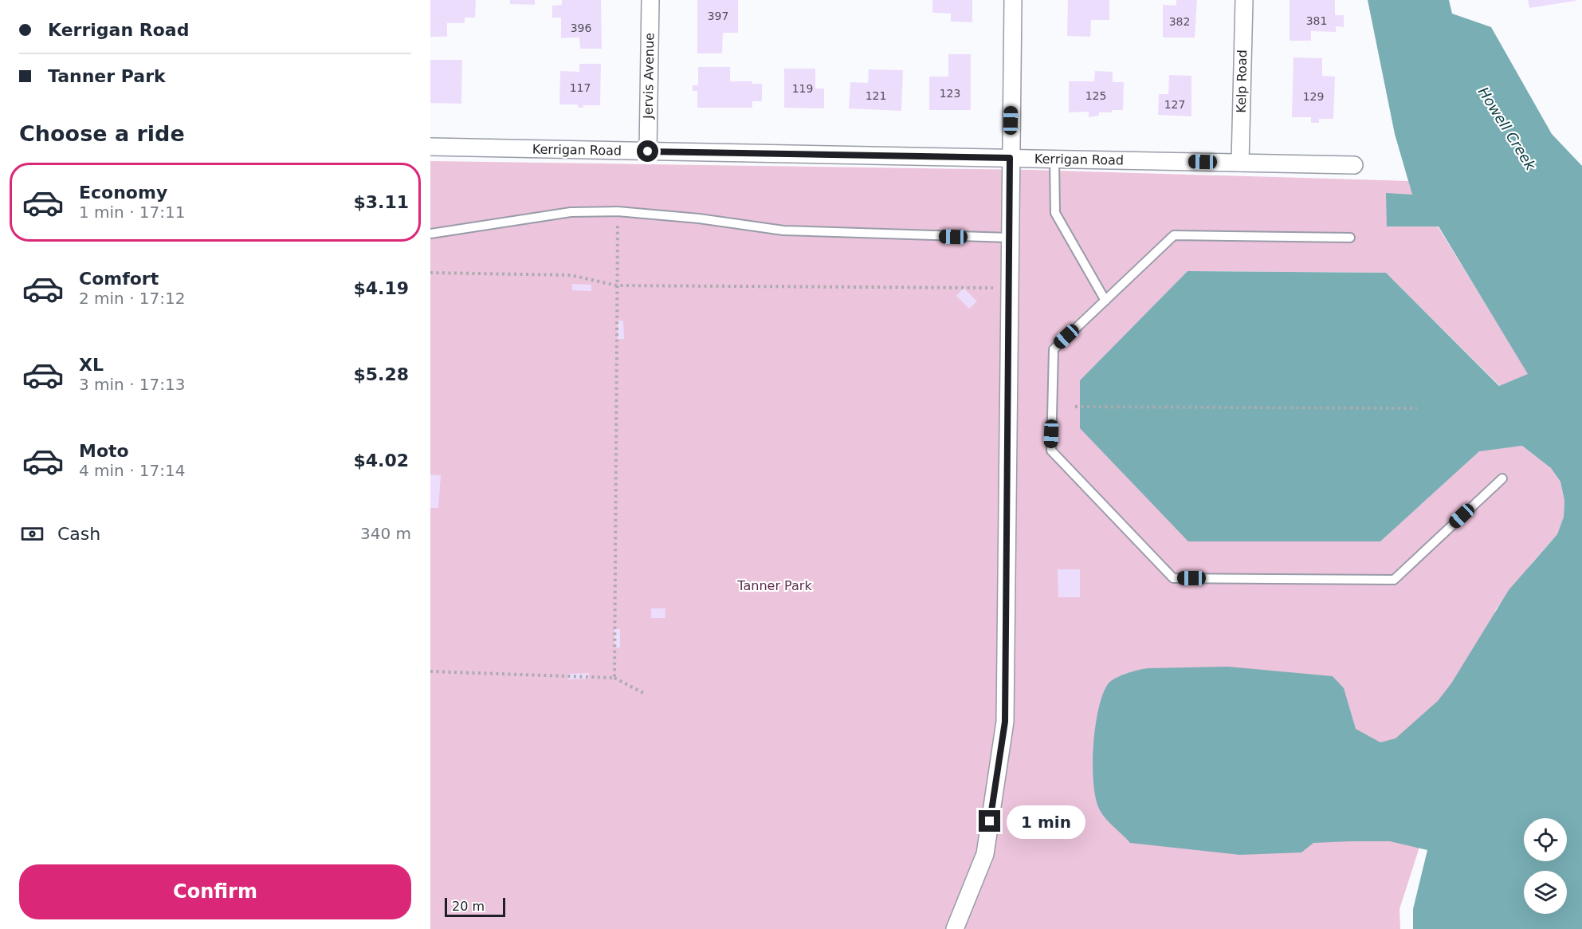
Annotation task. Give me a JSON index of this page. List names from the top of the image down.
{
  "streets": {
    "street": ["Jervis Avenue", "Kelp Road", "Kerrigan Road"]
  },
  "crossings": [
    ["Jervis Avenue", "Kerrigan Road"],
    ["Kelp Road", "Kerrigan Road"]
  ],
  "water": ["Howell Creek"],
  "parks": ["Tanner Park"],
  "house_numbers": [
    "397",
    "381",
    "382",
    "396",
    "117",
    "119",
    "123",
    "121",
    "125",
    "129",
    "127"
  ],
  "scale_bar": "20 m",
  "page": {
    "banner": ["Kerrigan Road", "Tanner Park"],
    "heading": "Choose a ride",
    "list": [
      {
        "name": "Economy",
        "note": "1 min · 17:11",
        "value": "$3.11"
      },
      {
        "name": "Comfort",
        "note": "2 min · 17:12",
        "value": "$4.19"
      },
      {
        "name": "XL",
        "note": "3 min · 17:13",
        "value": "$5.28"
      },
      {
        "name": "Moto",
        "note": "4 min · 17:14",
        "value": "$4.02"
      }
    ],
    "pay": ["Cash", "340 m"],
    "bubble": "1 min",
    "buttons": "Confirm",
    "scale": "20 m"
  }
}
